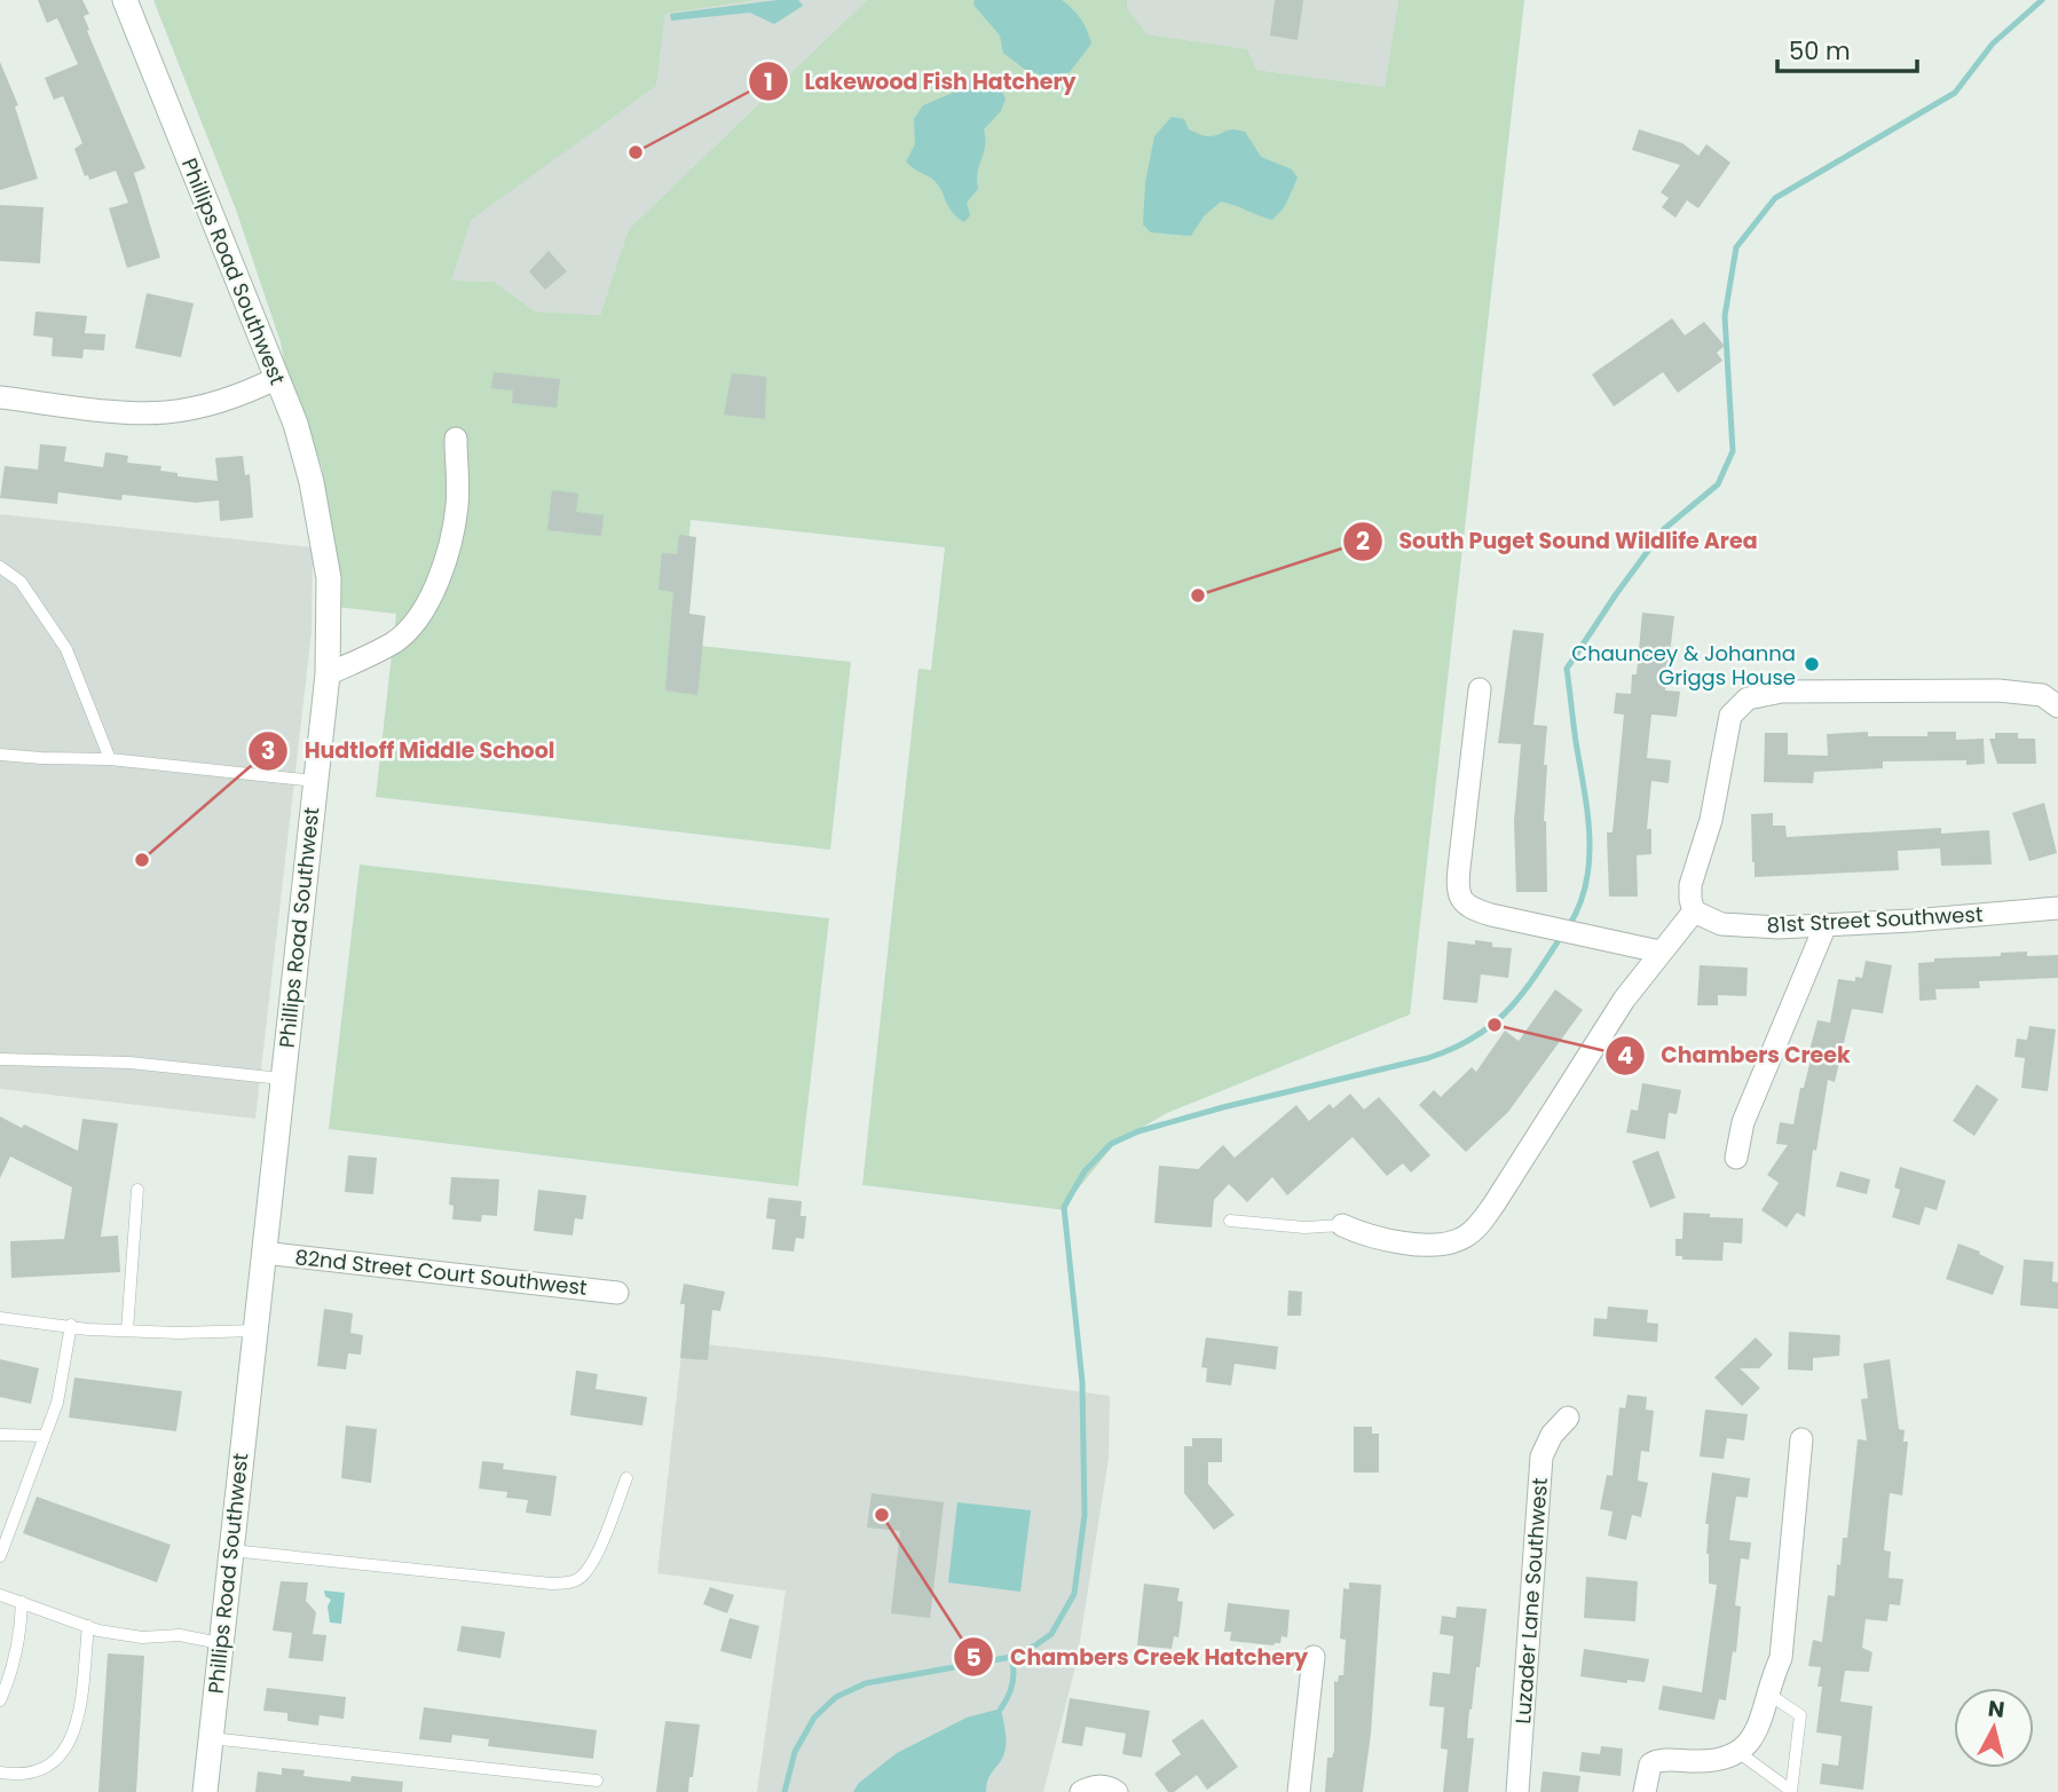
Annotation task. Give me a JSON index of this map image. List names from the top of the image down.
{
  "streets": {
    "street": [
      "Phillips Road Southwest",
      "81st Street Southwest",
      "82nd Street Court Southwest",
      "Luzader Lane Southwest"
    ]
  },
  "crossings": [
    ["Phillips Road Southwest", "82nd Street Court Southwest"]
  ],
  "places": [
    "Lakewood Fish Hatchery",
    "South Puget Sound Wildlife Area",
    "Chauncey & Johanna Griggs House",
    "Hudtloff Middle School",
    "Chambers Creek",
    "Chambers Creek Hatchery"
  ],
  "scale_bar": "50 m",
  "north": "top"
}
